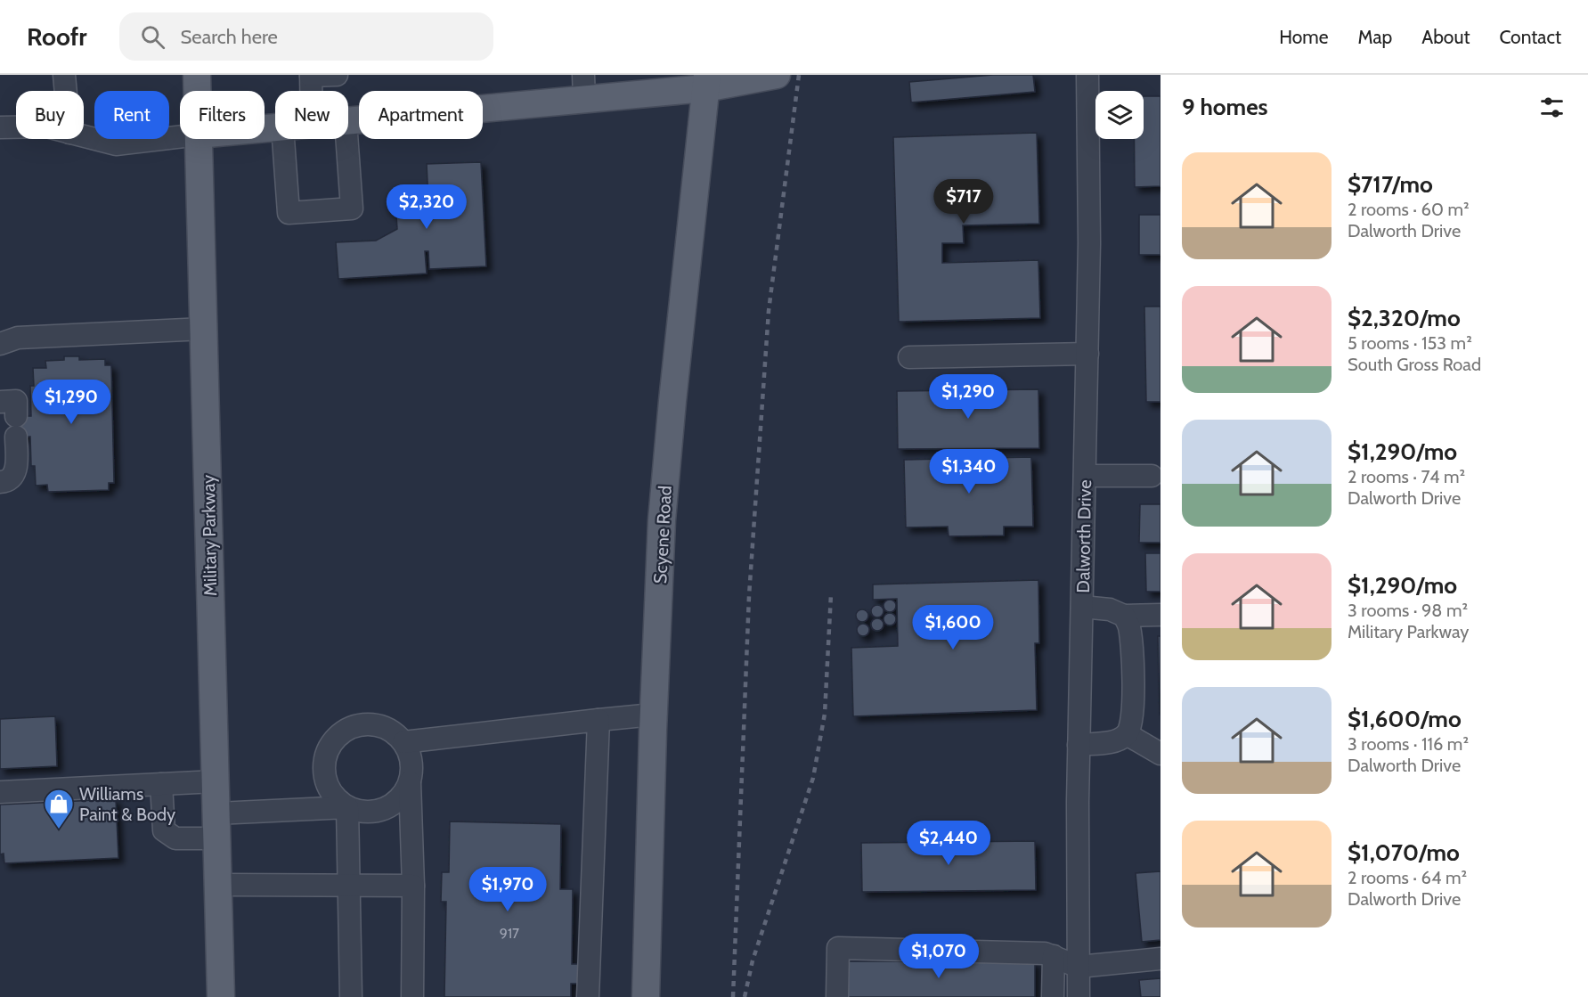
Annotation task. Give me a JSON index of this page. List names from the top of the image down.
{
  "streets": {
    "main road": ["Scyene Road", "Military Parkway"],
    "street": ["Dalworth Drive"]
  },
  "places": {
    "shop": ["Williams Paint & Body"]
  },
  "house_numbers": ["917"],
  "page": {
    "header": "Roofr",
    "search": "Search here",
    "nav": [
      "Home",
      "Map",
      "About",
      "Contact"
    ],
    "heading": "9 homes",
    "chip": [
      "Buy",
      "Rent",
      "Filters",
      "New",
      "Apartment"
    ],
    "list": [
      {
        "name": "$717/mo",
        "note": "2 rooms · 60 m² · Dalworth Drive"
      },
      {
        "name": "$2,320/mo",
        "note": "5 rooms · 153 m² · South Gross Road"
      },
      {
        "name": "$1,290/mo",
        "note": "2 rooms · 74 m² · Dalworth Drive"
      },
      {
        "name": "$1,290/mo",
        "note": "3 rooms · 98 m² · Military Parkway"
      },
      {
        "name": "$1,600/mo",
        "note": "3 rooms · 116 m² · Dalworth Drive"
      },
      {
        "name": "$1,070/mo",
        "note": "2 rooms · 64 m² · Dalworth Drive"
      }
    ],
    "price": [
      "$717",
      "$2,320",
      "$1,290",
      "$1,290",
      "$1,340",
      "$1,600",
      "$2,440",
      "$1,970",
      "$1,070"
    ]
  }
}
